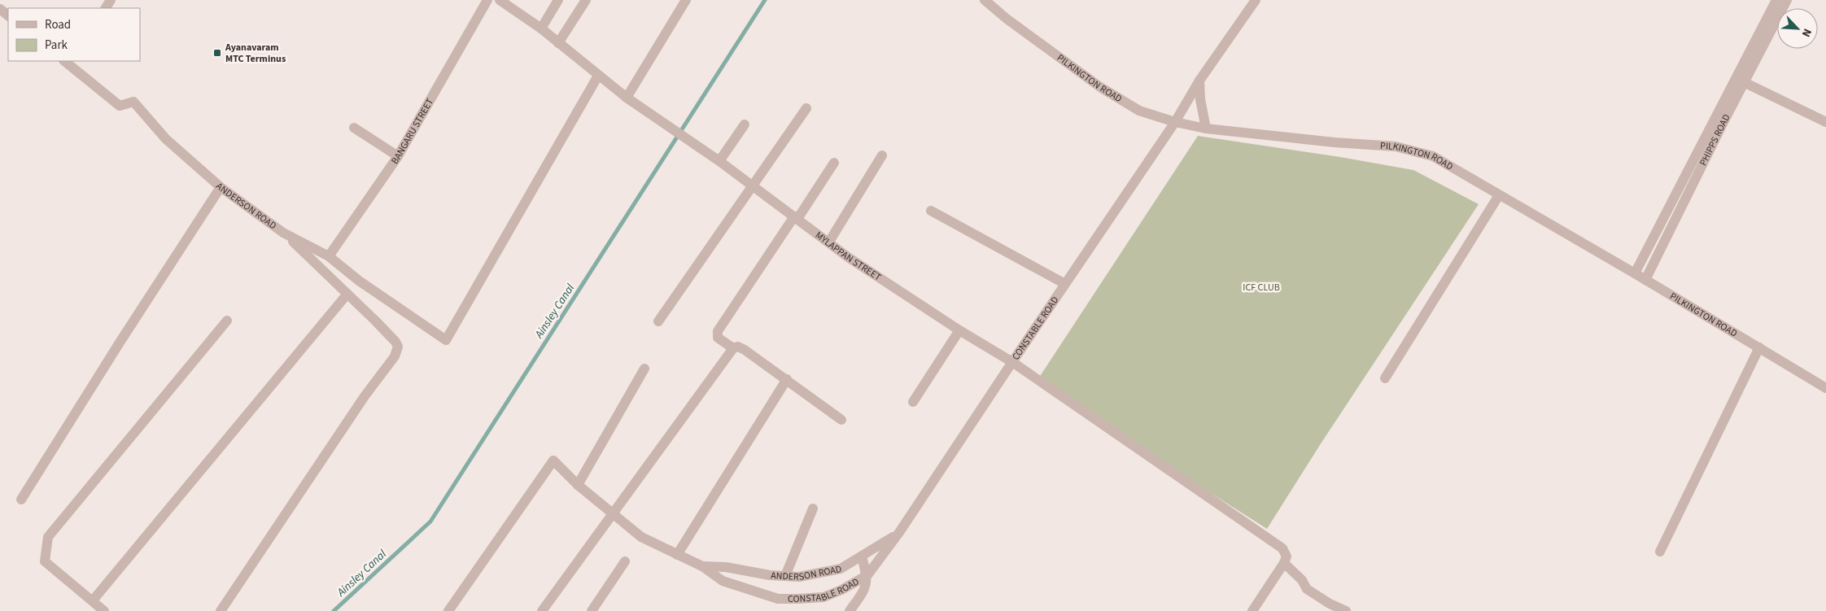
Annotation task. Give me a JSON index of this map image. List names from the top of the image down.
{
  "streets": {
    "street": [
      "PILKINGTON ROAD",
      "BANGARU STREET",
      "PHIPPS ROAD",
      "ANDERSON ROAD",
      "MYLAPPAN STREET",
      "CONSTABLE ROAD"
    ]
  },
  "crossings": [
    ["PILKINGTON ROAD", "PHIPPS ROAD"],
    ["PILKINGTON ROAD", "CONSTABLE ROAD"],
    ["BANGARU STREET", "ANDERSON ROAD"],
    ["ANDERSON ROAD", "MYLAPPAN STREET"],
    ["ANDERSON ROAD", "CONSTABLE ROAD"],
    ["MYLAPPAN STREET", "CONSTABLE ROAD"]
  ],
  "water": ["Ainsley Canal"],
  "parks": ["ICF CLUB"],
  "places": {
    "transit": ["Ayanavaram MTC Terminus"]
  },
  "legend": ["Road", "Park"],
  "north": "bottom right"
}
